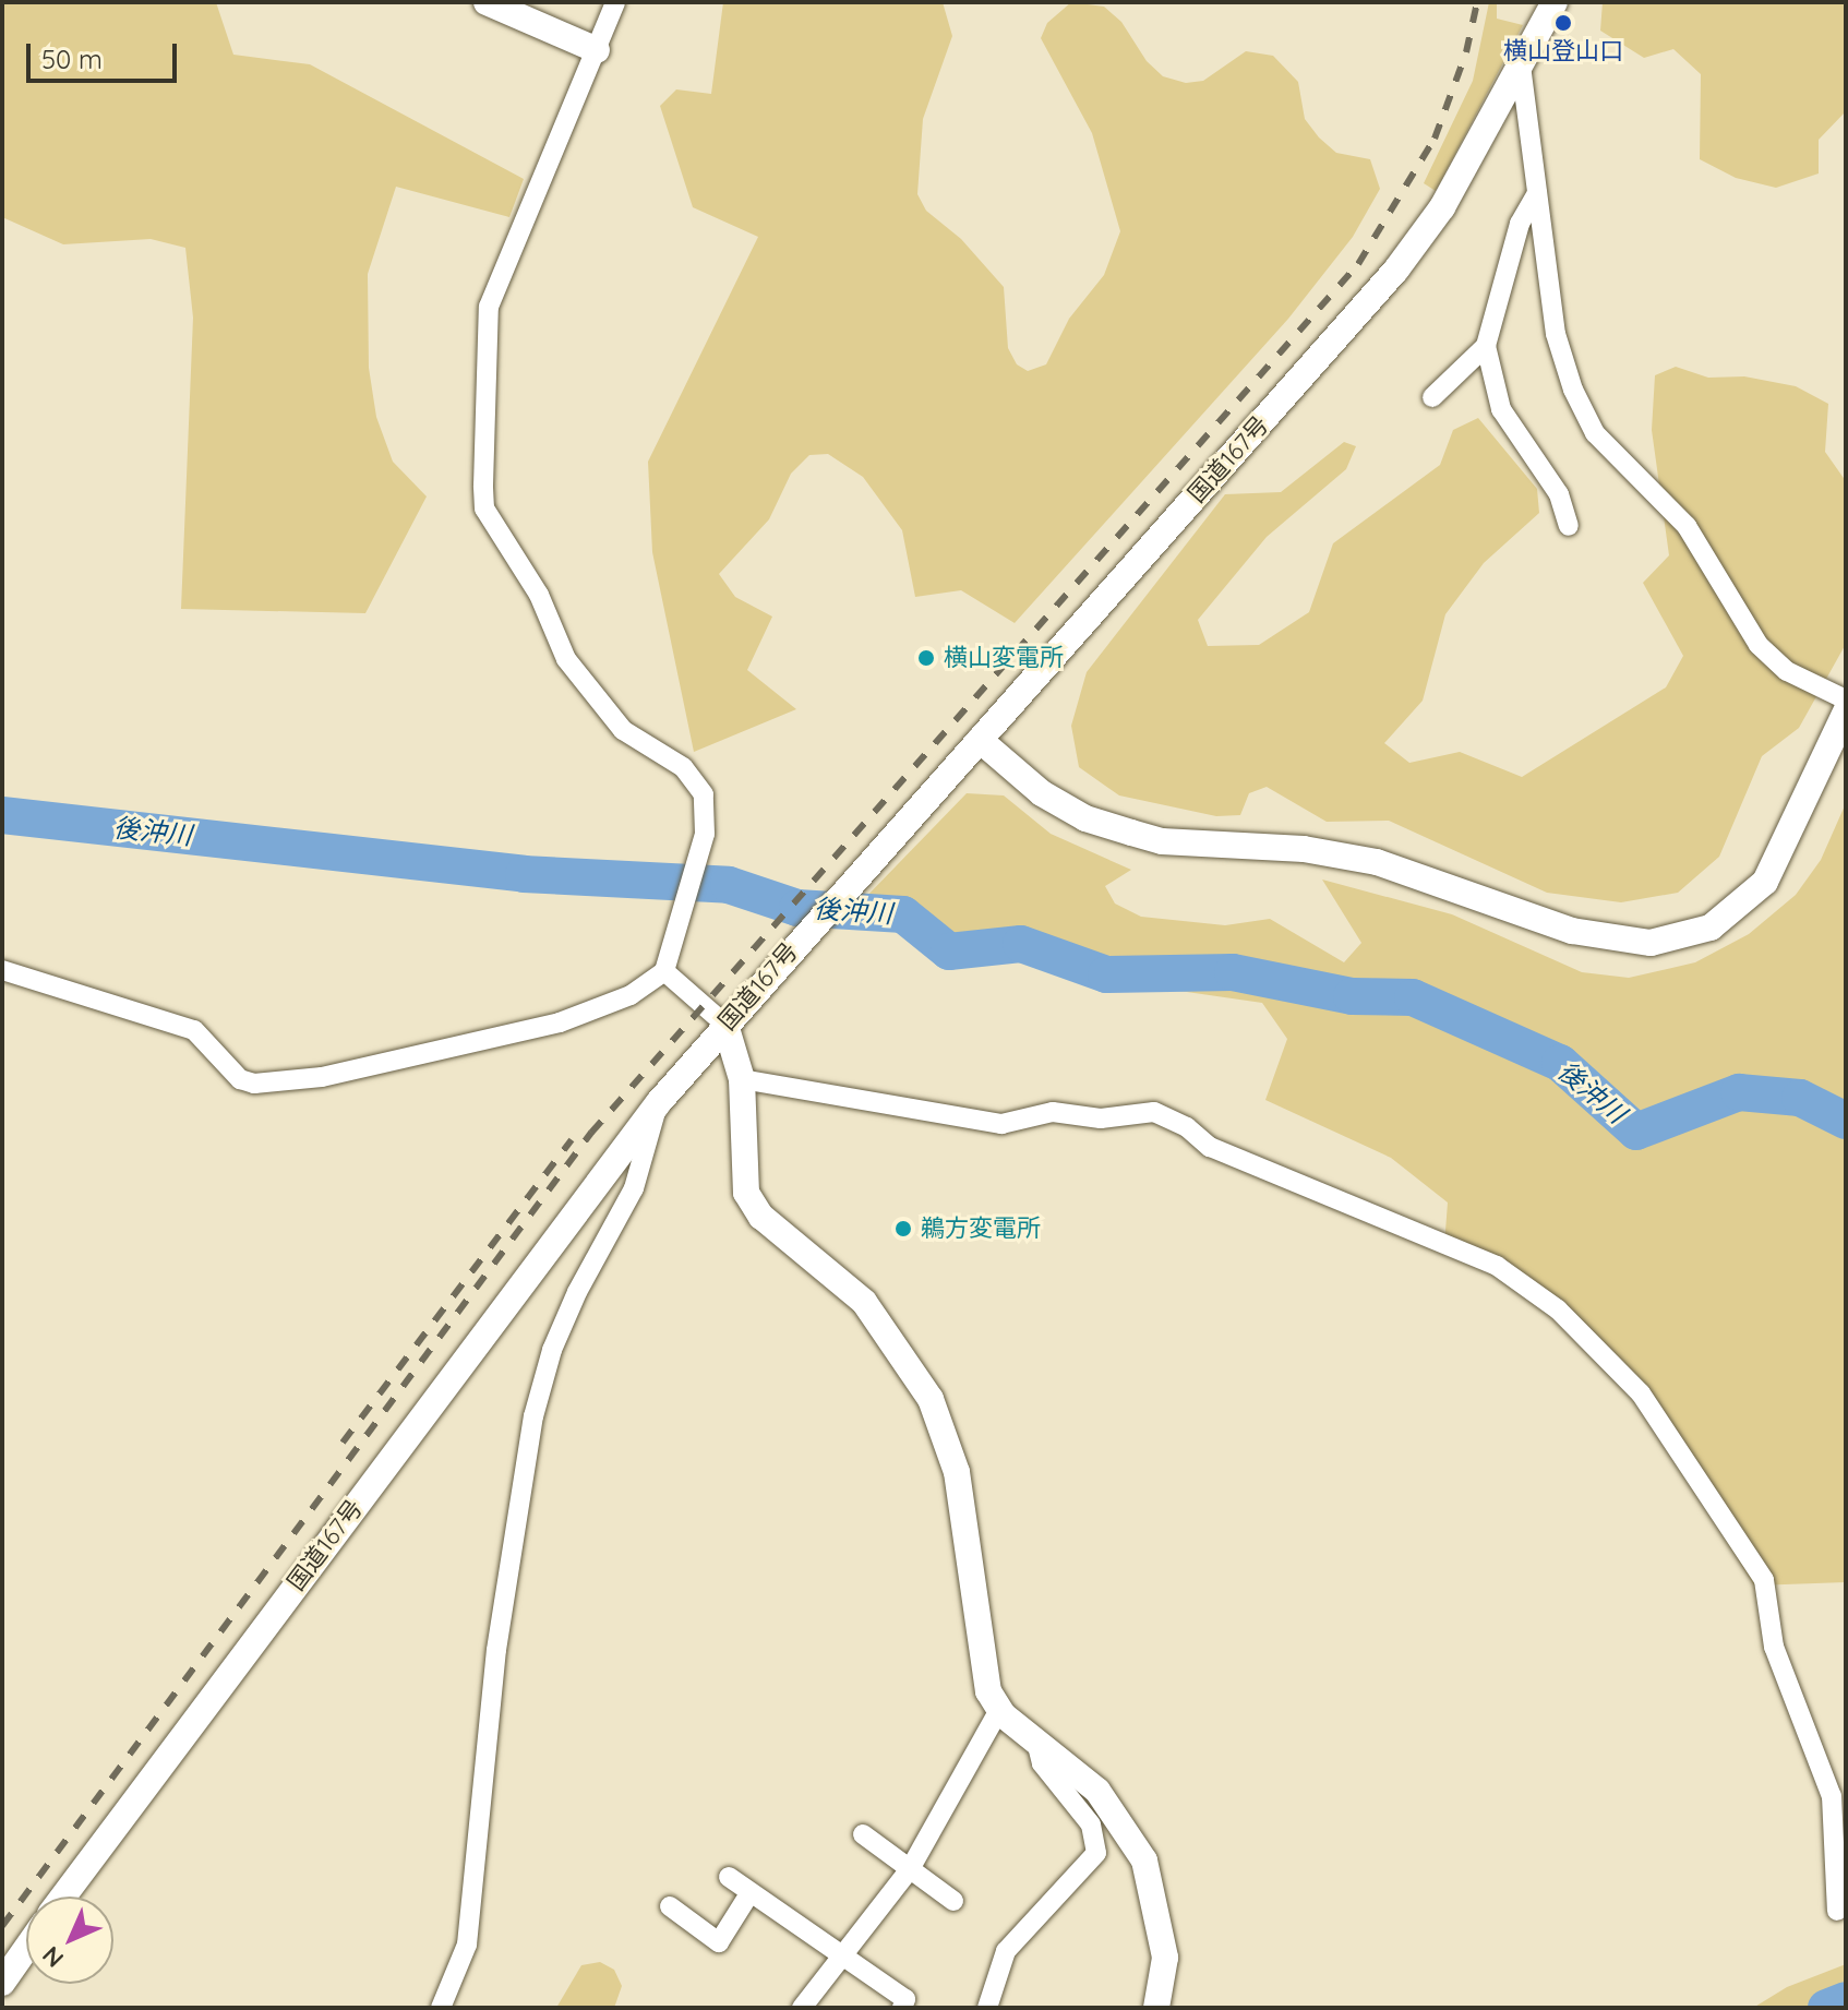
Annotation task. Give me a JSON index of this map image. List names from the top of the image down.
{
  "streets": {
    "street": ["国道167号"]
  },
  "water": ["後沖川"],
  "places": ["横山登山口", "横山変電所", "鵜方変電所"],
  "scale_bar": "50 m",
  "north": "bottom left"
}
